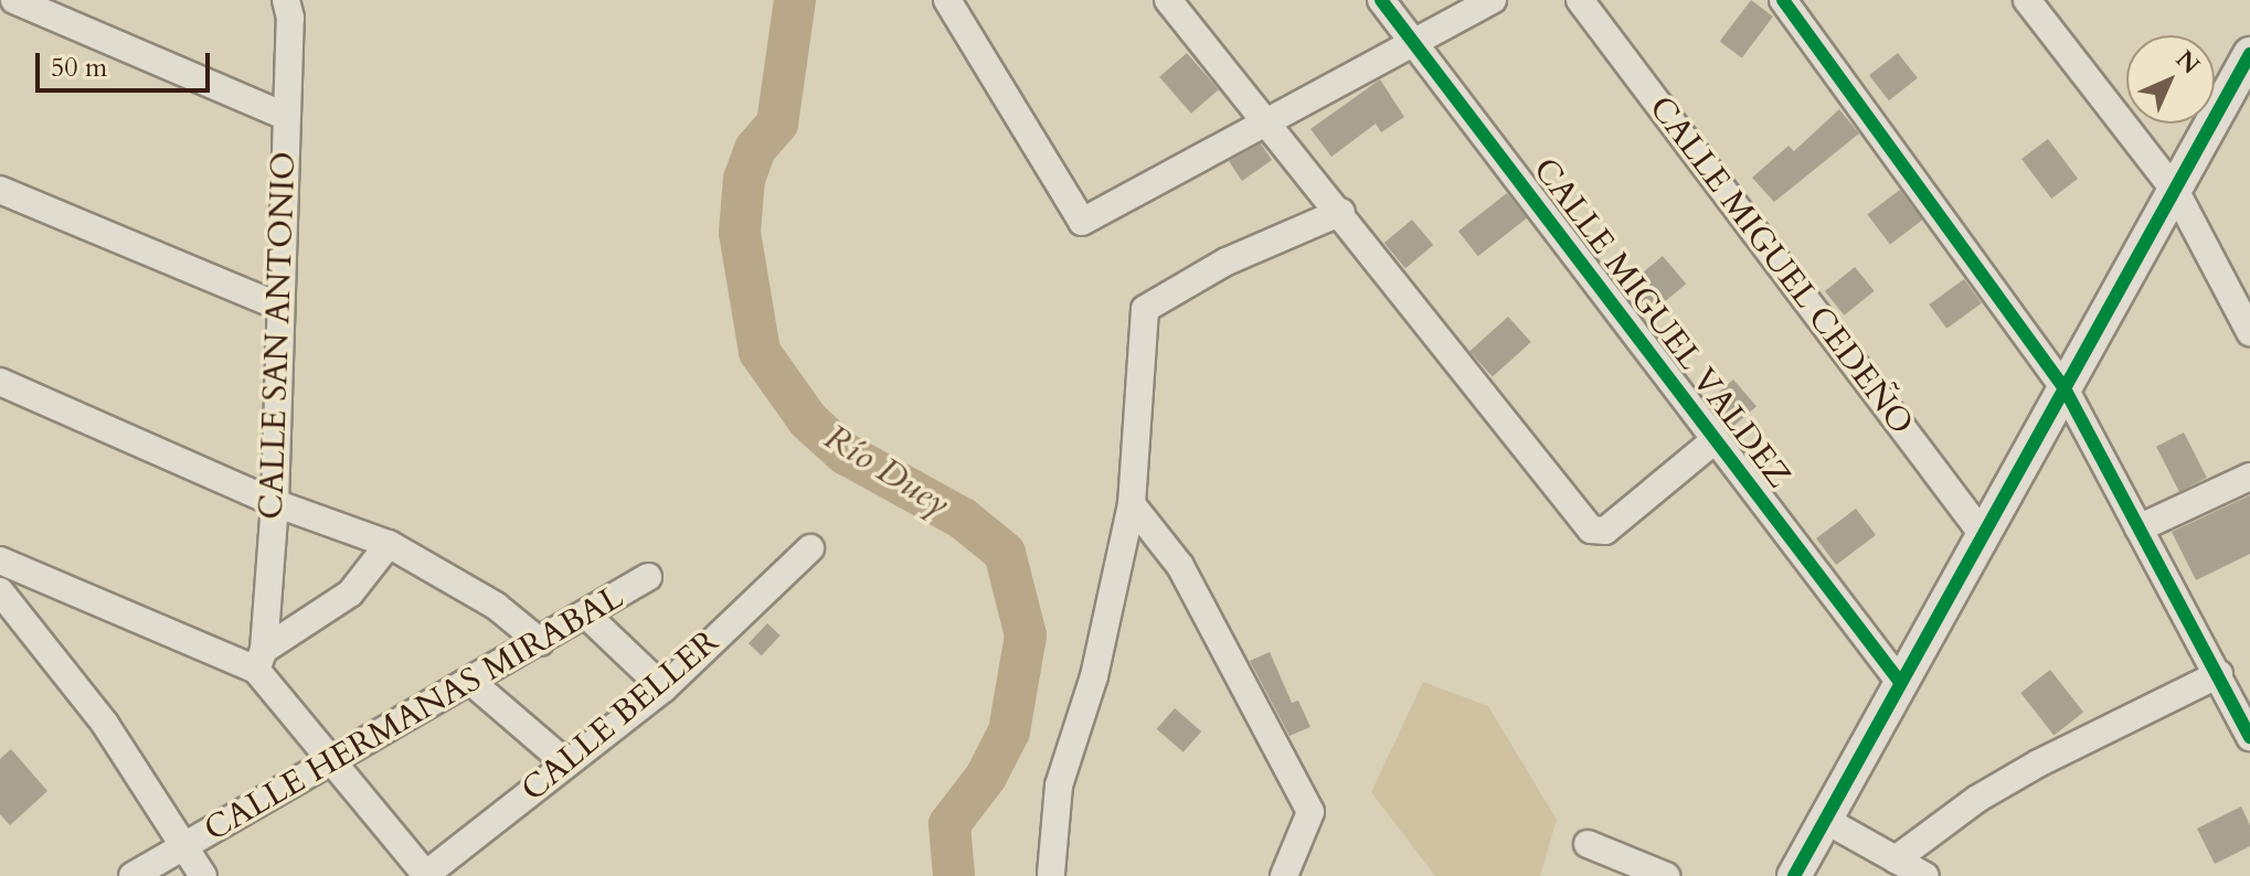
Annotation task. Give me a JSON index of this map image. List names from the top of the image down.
{
  "streets": {
    "street": [
      "CALLE MIGUEL CEDEÑO",
      "CALLE MIGUEL VALDEZ",
      "CALLE SAN ANTONIO",
      "CALLE HERMANAS MIRABAL",
      "CALLE BELLER"
    ]
  },
  "water": ["Río Duey"],
  "scale_bar": "50 m",
  "north": "top right"
}
